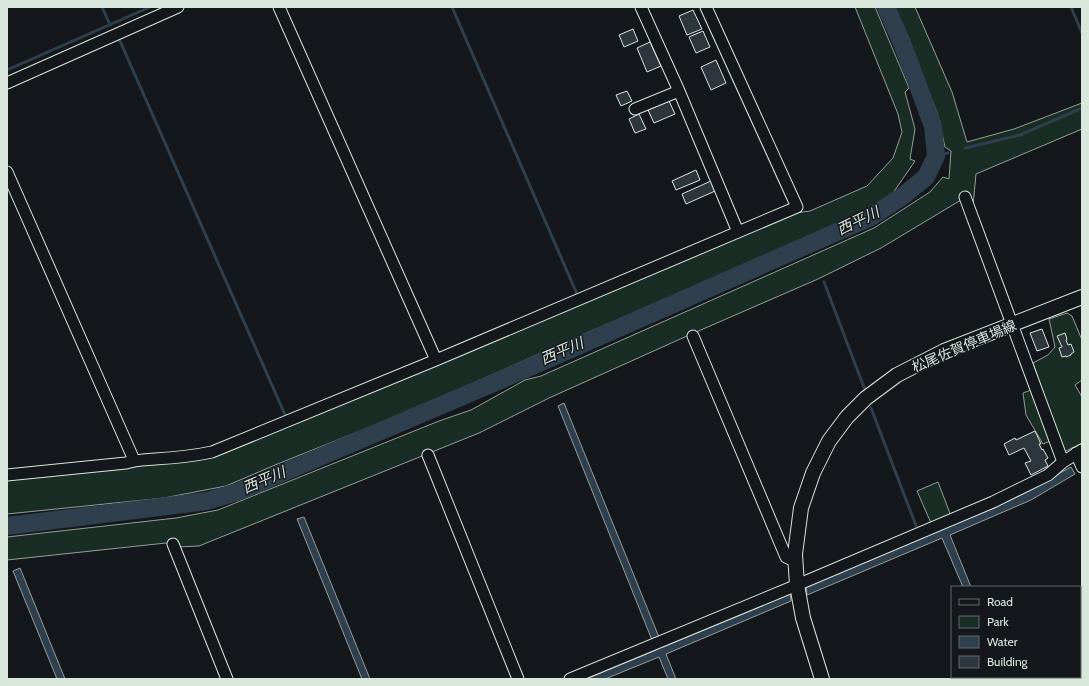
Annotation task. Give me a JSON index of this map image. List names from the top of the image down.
{
  "streets": {
    "main road": ["松尾佐賀停車場線"]
  },
  "water": ["西平川"],
  "legend": [
    "Road",
    "Park",
    "Water",
    "Building"
  ]
}
